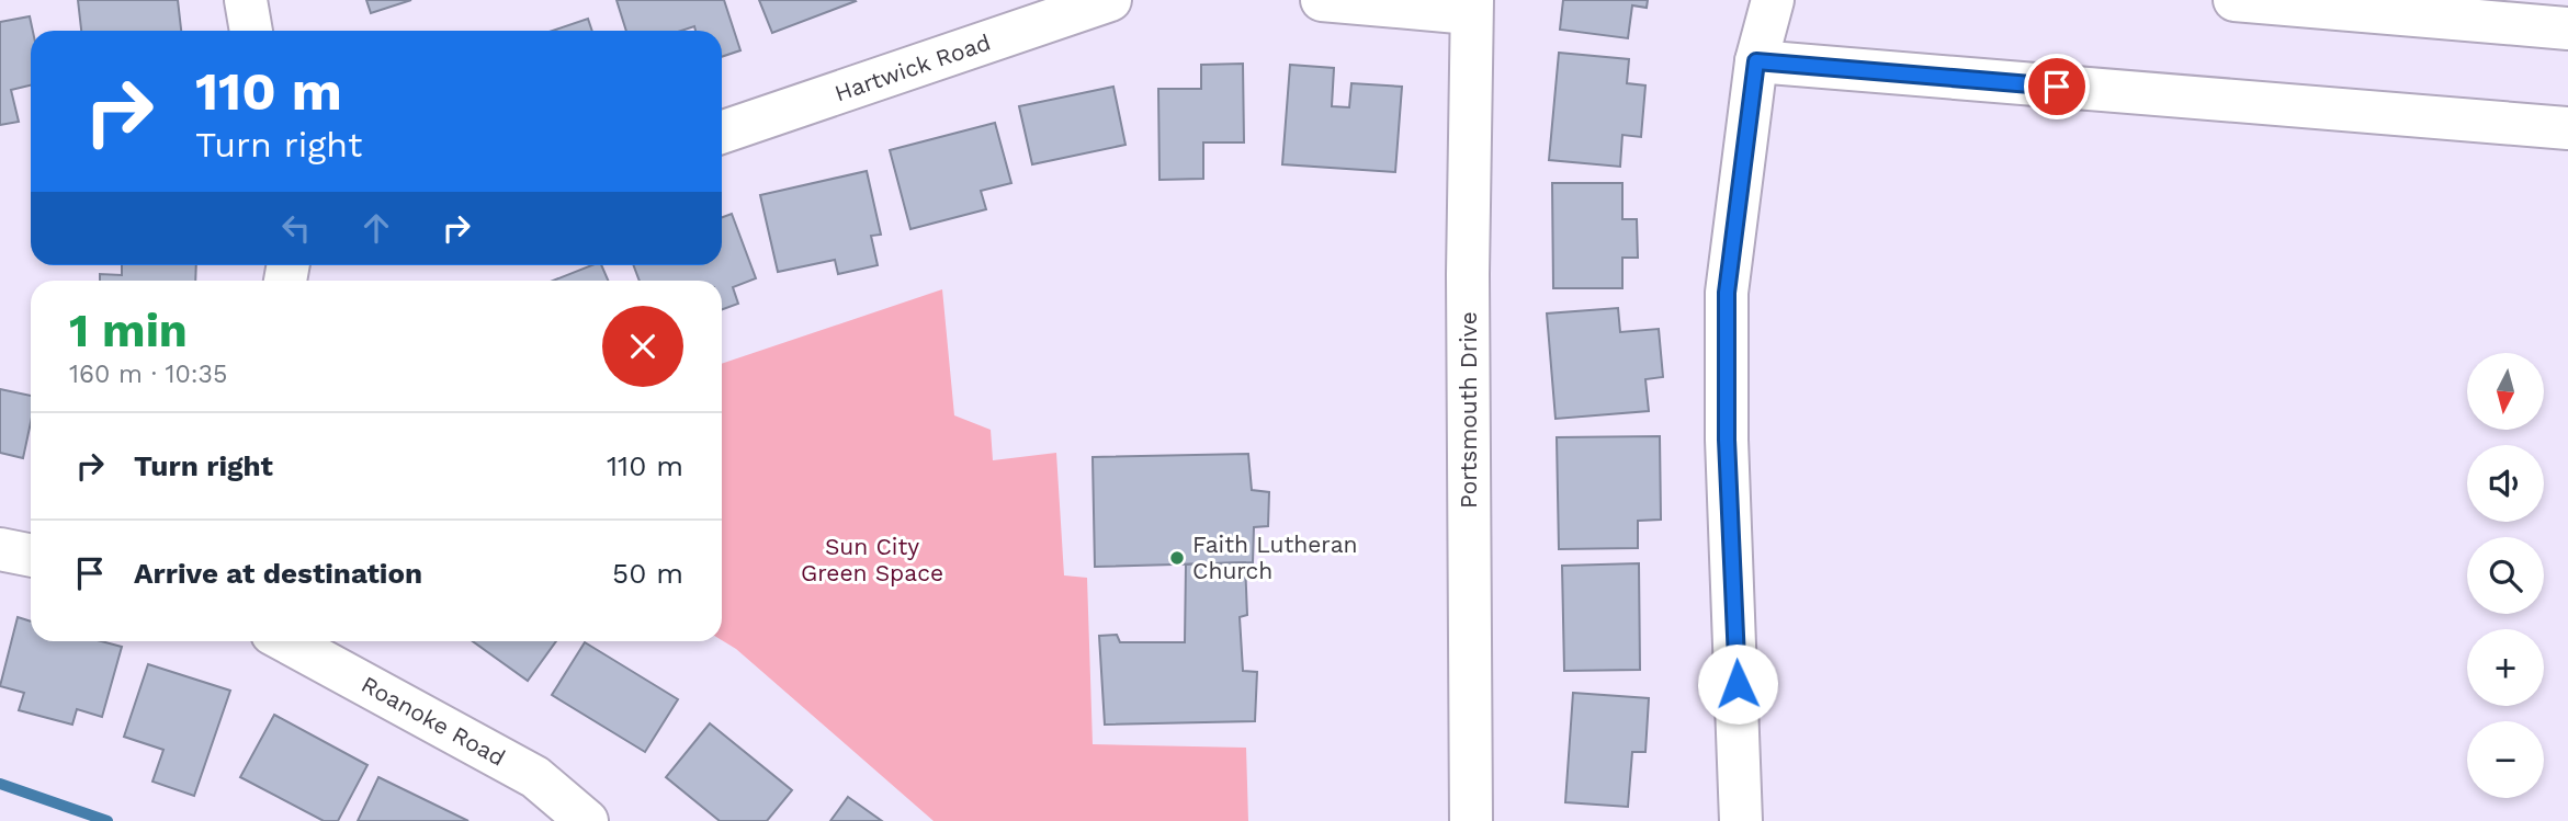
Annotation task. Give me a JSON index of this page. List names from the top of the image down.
{
  "streets": {
    "street": ["Hartwick Road", "Portsmouth Drive", "Roanoke Road"]
  },
  "parks": ["Sun City Green Space"],
  "places": ["Faith Lutheran Church"],
  "north": "bottom",
  "page": {
    "turn": ["110 m", "Turn right"],
    "heading": ["1 min", "160 m · 10:35"],
    "map_buttons": ["+", "−"],
    "list": [
      {
        "name": "Turn right",
        "value": "110 m"
      },
      {
        "name": "Arrive at destination",
        "value": "50 m"
      }
    ]
  }
}
